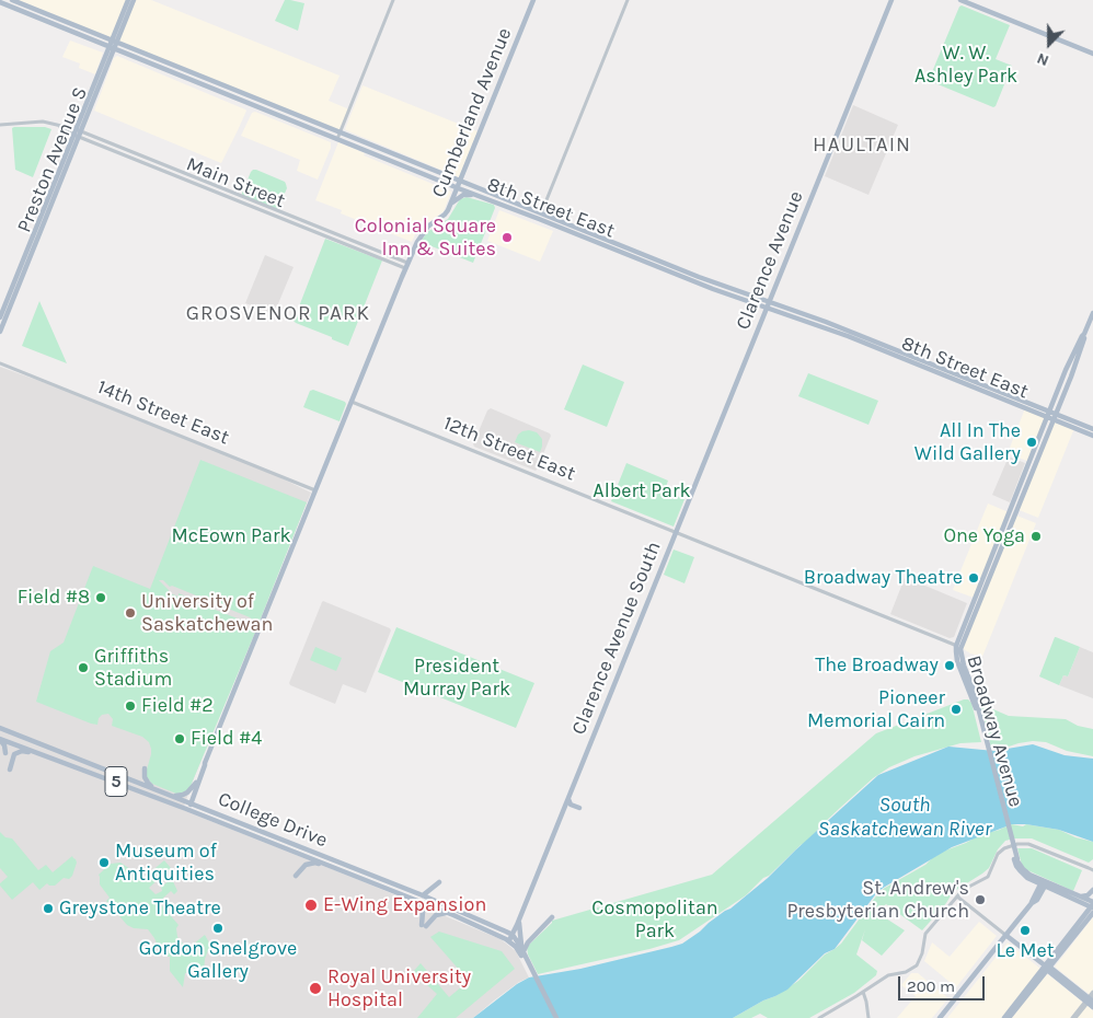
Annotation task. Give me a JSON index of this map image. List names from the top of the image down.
{
  "streets": {
    "main road": [
      "Cumberland Avenue",
      "Preston Avenue S",
      "8th Street East",
      "Clarence Avenue",
      "Clarence Avenue South",
      "Broadway Avenue",
      "5",
      "College Drive"
    ],
    "street": ["Main Street", "14th Street East", "12th Street East"]
  },
  "crossings": [
    ["Cumberland Avenue", "Main Street"],
    ["Cumberland Avenue", "8th Street East"],
    ["Preston Avenue S", "Main Street"],
    ["Preston Avenue S", "8th Street East"],
    ["8th Street East", "Clarence Avenue"],
    ["8th Street East", "Broadway Avenue"],
    ["Clarence Avenue", "12th Street East"],
    ["Clarence Avenue", "Clarence Avenue South"],
    ["12th Street East", "Clarence Avenue South"],
    ["12th Street East", "Broadway Avenue"],
    ["5", "College Drive"]
  ],
  "districts": ["HAULTAIN", "GROSVENOR PARK"],
  "water": ["South Saskatchewan River"],
  "parks": [
    "W. W. Ashley Park",
    "Albert Park",
    "McEown Park",
    "President Murray Park",
    "Cosmopolitan Park"
  ],
  "places": [
    "Colonial Square Inn & Suites",
    "All In The Wild Gallery",
    "One Yoga",
    "Broadway Theatre",
    "Field #8",
    "University of Saskatchewan",
    "The Broadway",
    "Griffiths Stadium",
    "Field #2",
    "Pioneer Memorial Cairn",
    "Field #4",
    "Museum of Antiquities",
    "St. Andrew's Presbyterian Church",
    "E-Wing Expansion",
    "Greystone Theatre",
    "Gordon Snelgrove Gallery",
    "Le Met",
    "Royal University Hospital"
  ],
  "scale_bar": "200 m",
  "north": "bottom"
}
